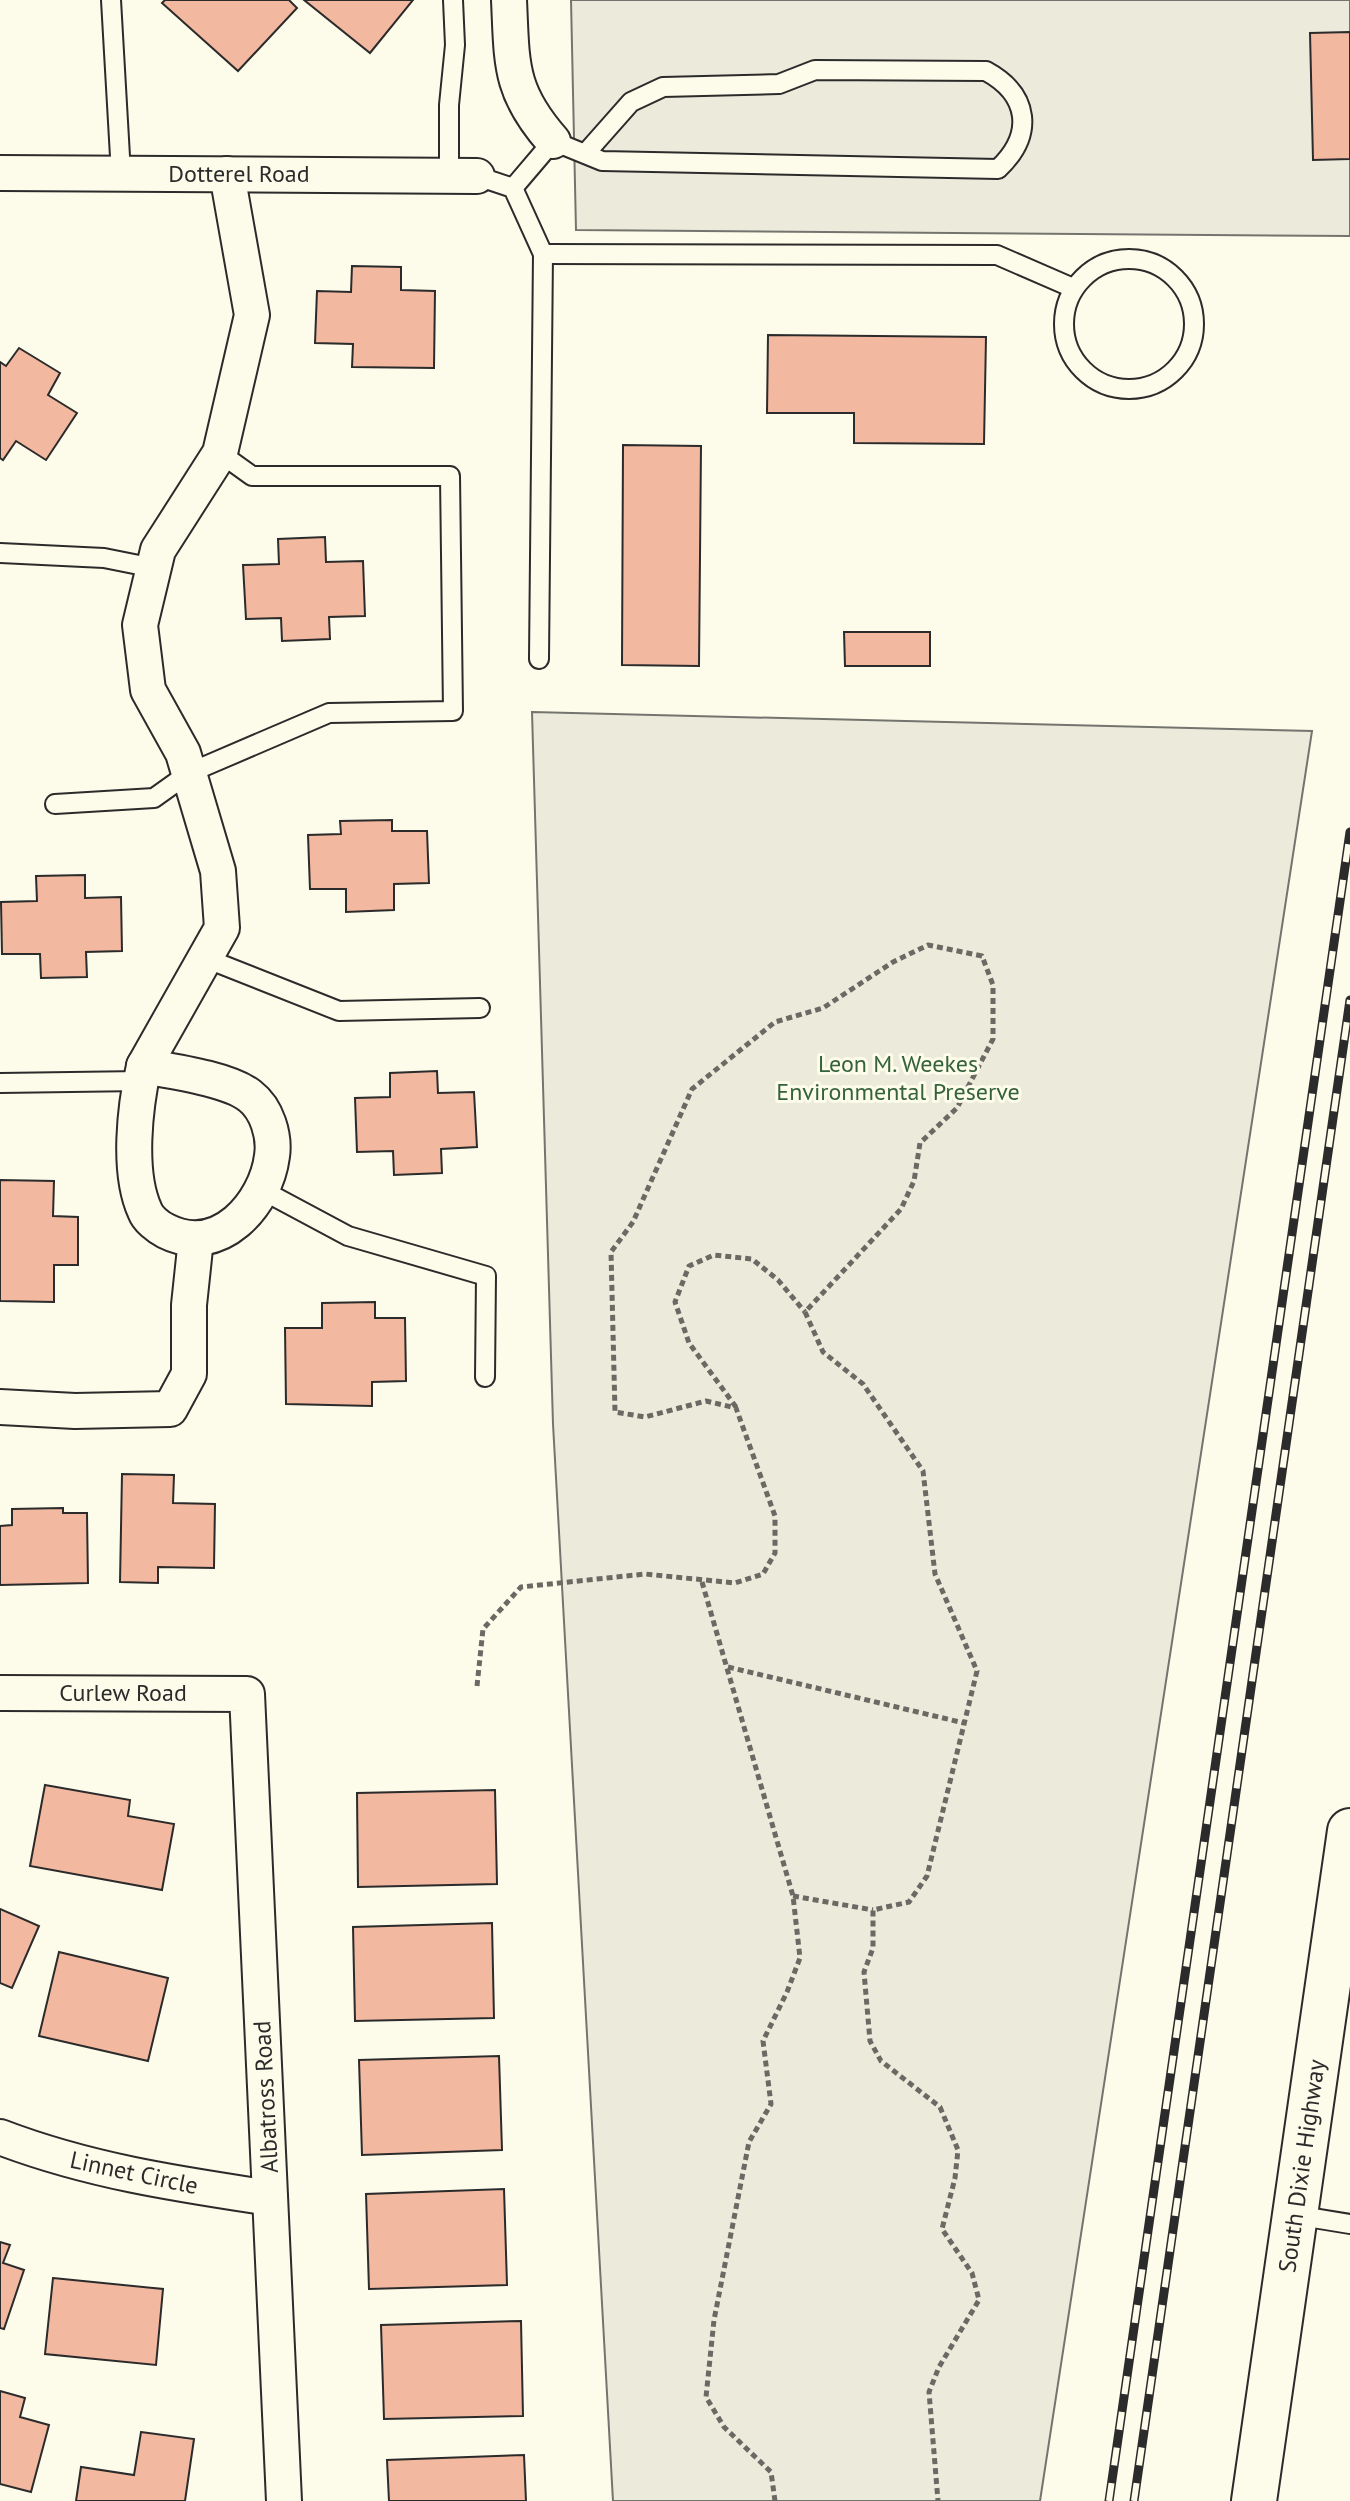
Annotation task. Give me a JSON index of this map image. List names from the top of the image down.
{
  "streets": {
    "street": [
      "Dotterel Road",
      "Curlew Road",
      "Albatross Road",
      "South Dixie Highway",
      "Linnet Circle"
    ]
  },
  "crossings": [
    ["Curlew Road", "Albatross Road"],
    ["Albatross Road", "Linnet Circle"]
  ],
  "parks": ["Leon M. Weekes Environmental Preserve"]
}
